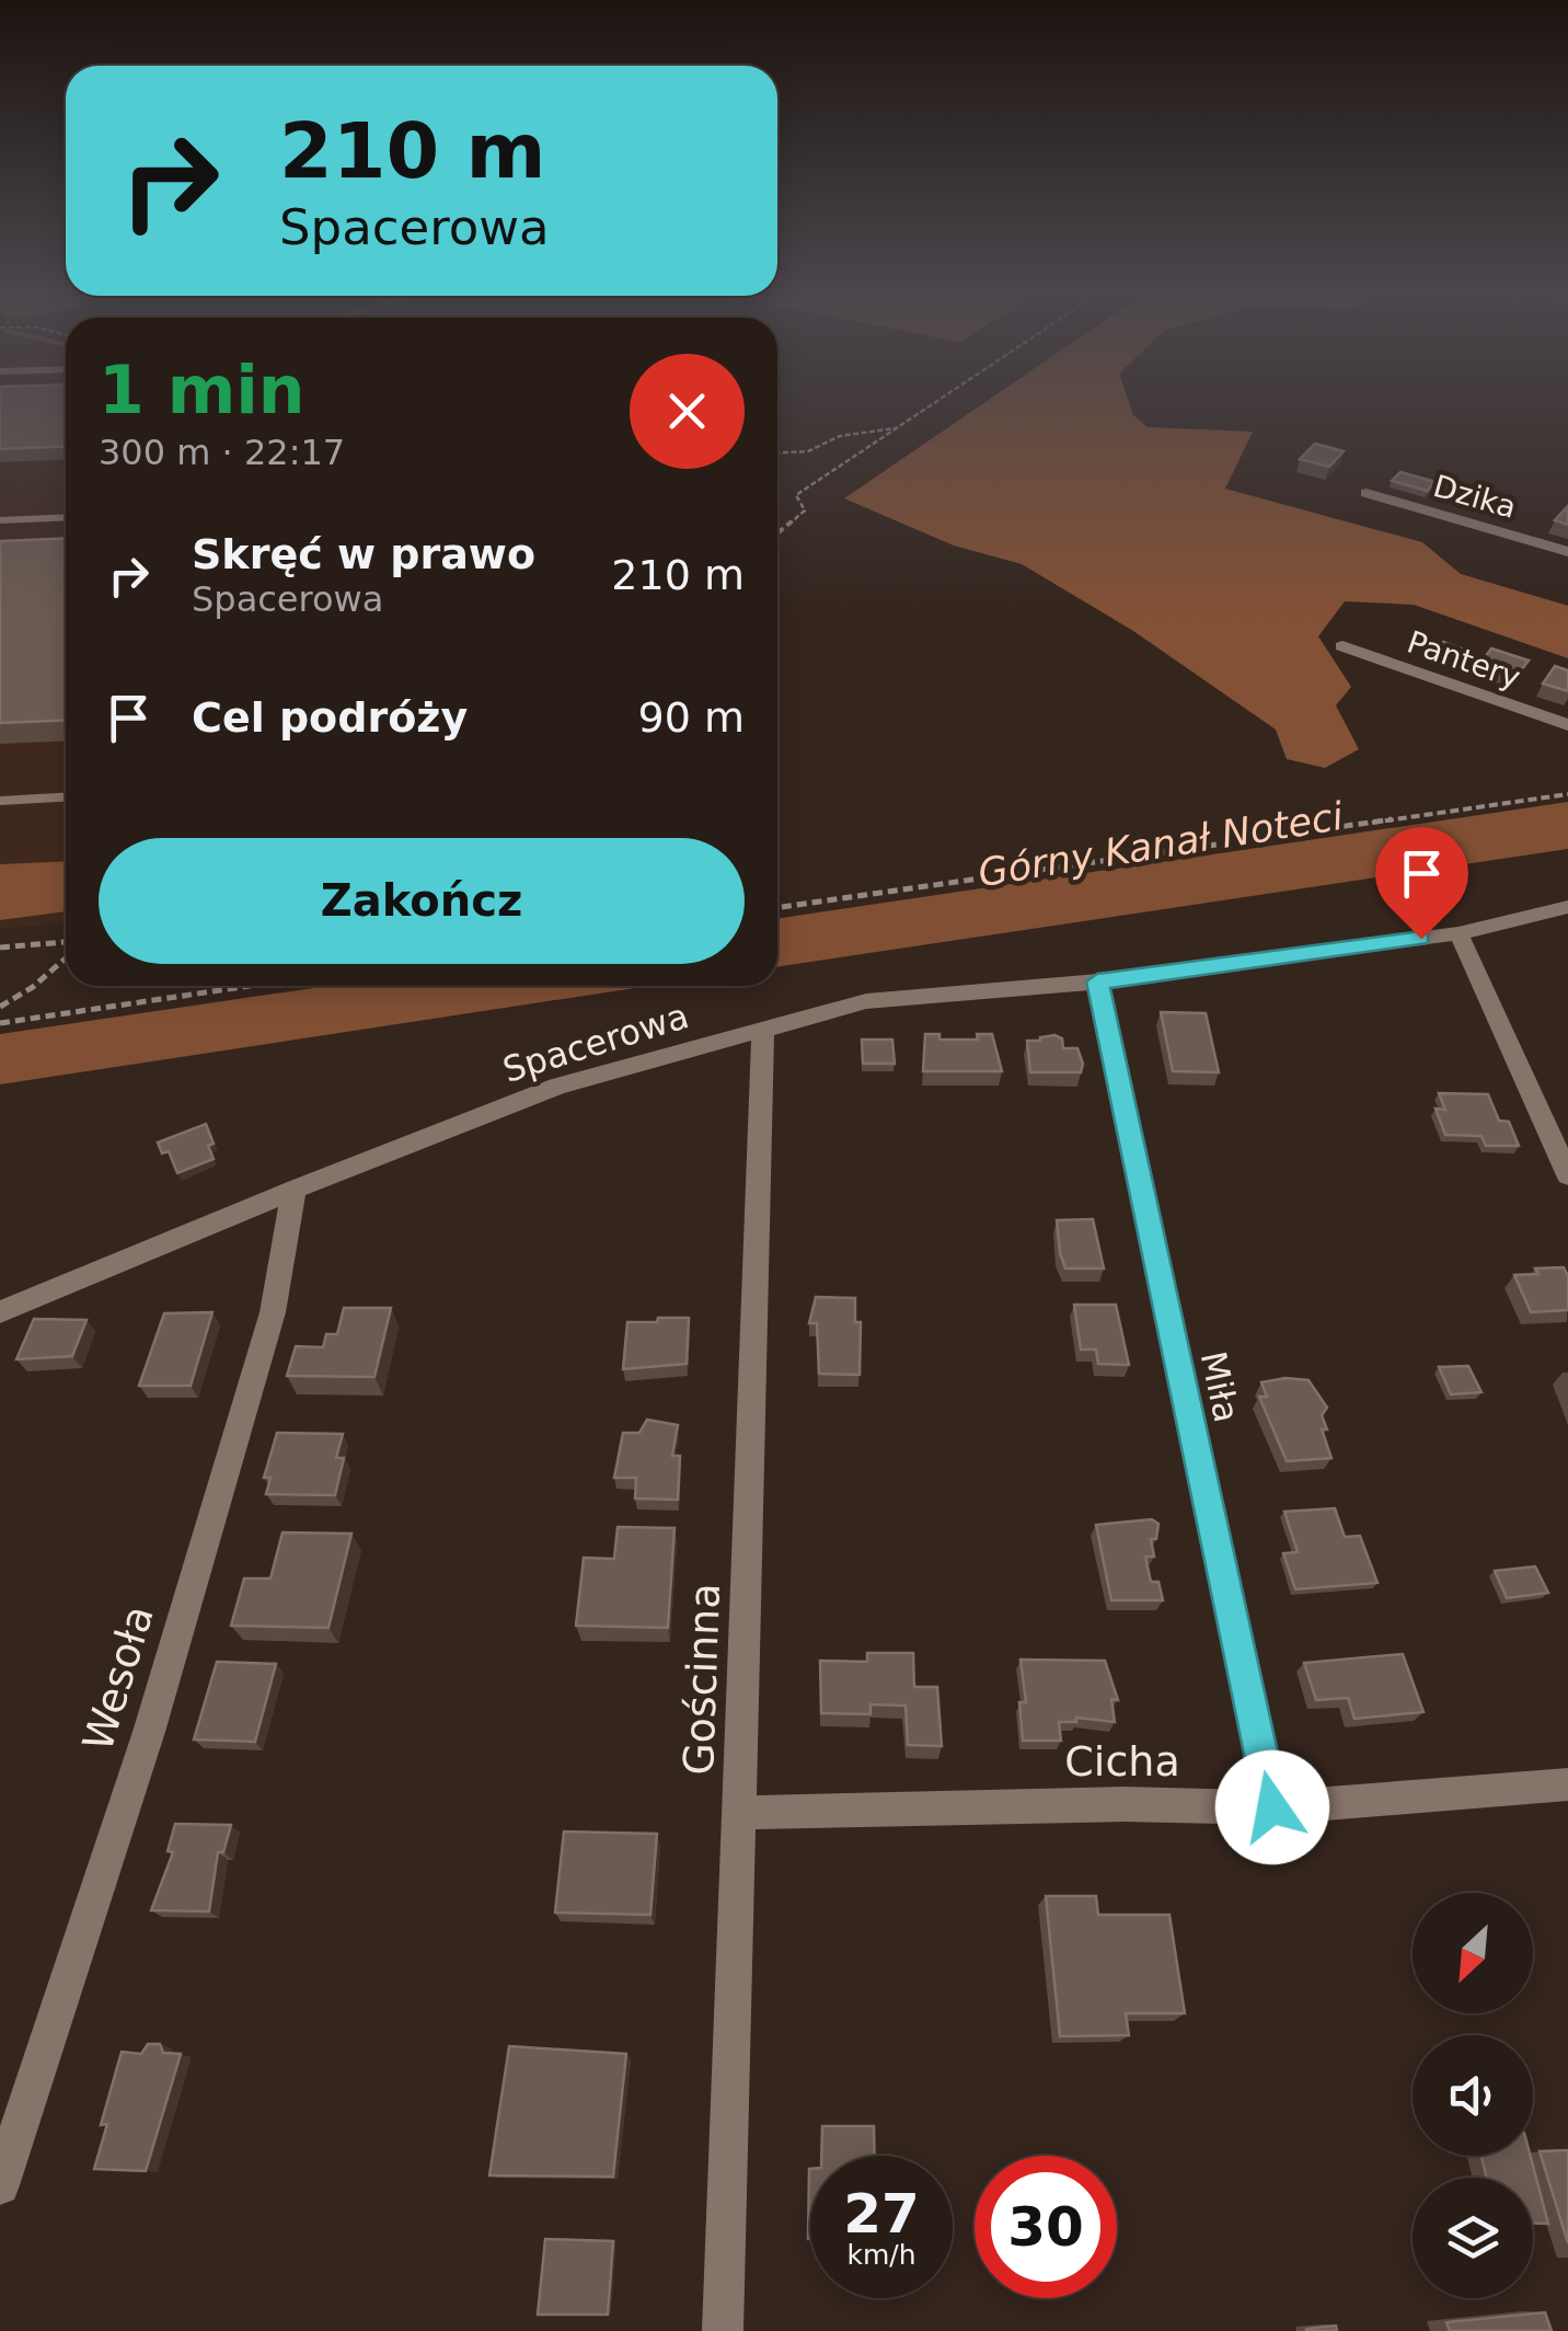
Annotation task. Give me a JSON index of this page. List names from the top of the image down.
{
  "streets": {
    "street": [
      "Dzika",
      "Pantery",
      "Spacerowa",
      "Miła",
      "Wesoła",
      "Gościnna",
      "Cicha"
    ]
  },
  "crossings": [
    ["Spacerowa", "Miła"],
    ["Spacerowa", "Wesoła"],
    ["Spacerowa", "Gościnna"],
    ["Miła", "Cicha"],
    ["Gościnna", "Cicha"]
  ],
  "water": ["Górny Kanał Noteci"],
  "north": "bottom left",
  "page": {
    "turn": ["210 m", "Spacerowa"],
    "heading": ["1 min", "300 m · 22:17"],
    "list": [
      {
        "name": "Skręć w prawo",
        "note": "Spacerowa",
        "value": "210 m"
      },
      {
        "name": "Cel podróży",
        "value": "90 m"
      }
    ],
    "buttons": "Zakończ",
    "speed": "27 km/h",
    "limit": "30"
  }
}
